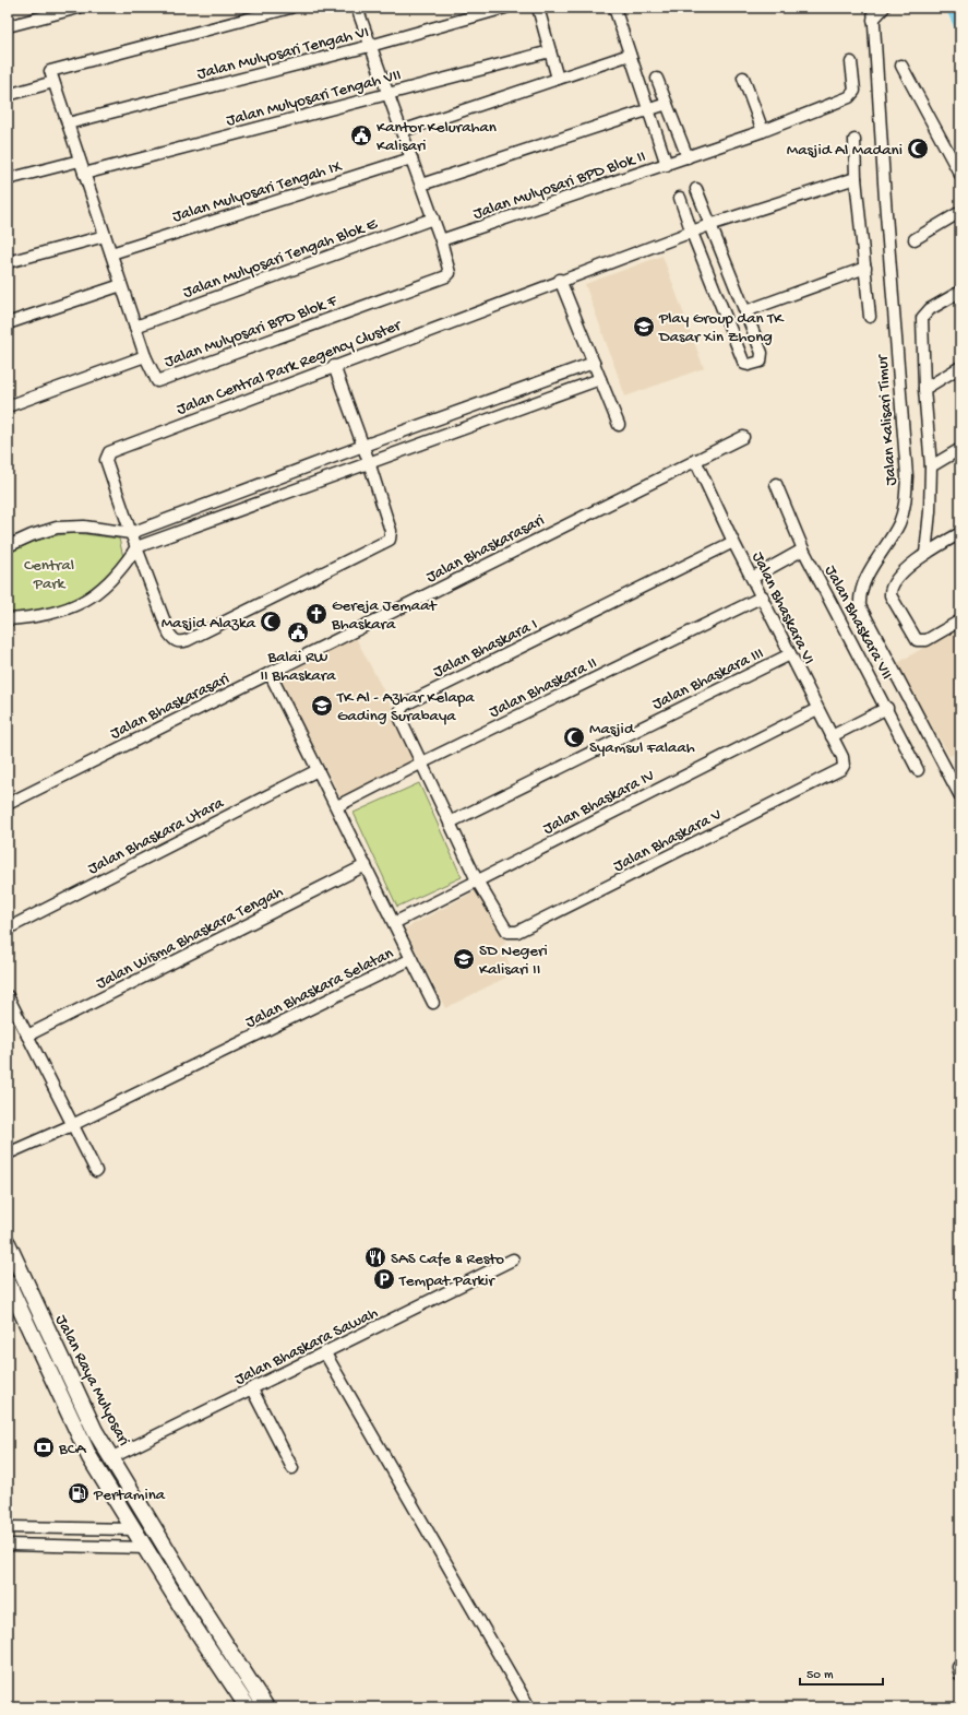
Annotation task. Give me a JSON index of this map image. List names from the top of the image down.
{
  "streets": {
    "main road": ["Jalan Raya Mulyosari"],
    "street": [
      "Jalan Mulyosari Tengah VI",
      "Jalan Mulyosari Tengah VII",
      "Jalan Mulyosari BPD Blok II",
      "Jalan Mulyosari Tengah IX",
      "Jalan Mulyosari Tengah Blok E",
      "Jalan Mulyosari BPD Blok F",
      "Jalan Central Park Regency Cluster",
      "Jalan Kalisari Timur",
      "Jalan Bhaskarasari",
      "Jalan Bhaskara VI",
      "Jalan Bhaskara VII",
      "Jalan Bhaskara I",
      "Jalan Bhaskara III",
      "Jalan Bhaskara II",
      "Jalan Bhaskara IV",
      "Jalan Bhaskara Utara",
      "Jalan Bhaskara V",
      "Jalan Wisma Bhaskara Tengah",
      "Jalan Bhaskara Selatan",
      "Jalan Bhaskara Sawah"
    ]
  },
  "crossings": [
    ["Jalan Mulyosari Tengah VI", "Jalan Mulyosari BPD Blok F"],
    ["Jalan Mulyosari Tengah VII", "Jalan Mulyosari BPD Blok F"],
    ["Jalan Mulyosari BPD Blok II", "Jalan Mulyosari BPD Blok F"],
    ["Jalan Mulyosari Tengah IX", "Jalan Mulyosari BPD Blok F"],
    ["Jalan Mulyosari Tengah Blok E", "Jalan Mulyosari BPD Blok F"],
    ["Jalan Bhaskarasari", "Jalan Bhaskara VI"],
    ["Jalan Bhaskarasari", "Jalan Bhaskara Selatan"],
    ["Jalan Bhaskara VI", "Jalan Bhaskara I"],
    ["Jalan Bhaskara VI", "Jalan Bhaskara III"],
    ["Jalan Bhaskara VI", "Jalan Bhaskara II"],
    ["Jalan Bhaskara VI", "Jalan Bhaskara IV"],
    ["Jalan Bhaskara VI", "Jalan Bhaskara V"],
    ["Jalan Bhaskara I", "Jalan Bhaskara III"],
    ["Jalan Bhaskara I", "Jalan Bhaskara II"],
    ["Jalan Bhaskara I", "Jalan Bhaskara IV"],
    ["Jalan Bhaskara I", "Jalan Bhaskara V"],
    ["Jalan Bhaskara II", "Jalan Bhaskara Selatan"],
    ["Jalan Bhaskara IV", "Jalan Bhaskara Selatan"],
    ["Jalan Bhaskara Utara", "Jalan Bhaskara Selatan"],
    ["Jalan Wisma Bhaskara Tengah", "Jalan Bhaskara Selatan"],
    ["Jalan Bhaskara Sawah", "Jalan Raya Mulyosari"]
  ],
  "parks": ["Central Park"],
  "places": {
    "public building": ["Kantor Kelurahan Kalisari", "Balai RW II Bhaskara"],
    "mosque": ["Masjid Al Madani", "Masjid Alazka", "Masjid Syamsul Falaah"],
    "school or university": ["Play Group dan TK Dasar Xin Zhong", "TK Al - Azhar Kelapa Gading Surabaya", "SD Negeri Kalisari II"],
    "church": ["Gereja Jemaat Bhaskara"],
    "restaurant": ["SAS Cafe & Resto"],
    "parking": ["Tempat Parkir"],
    "bank": ["BCA"],
    "fuel station": ["Pertamina"]
  },
  "scale_bar": "50 m"
}
